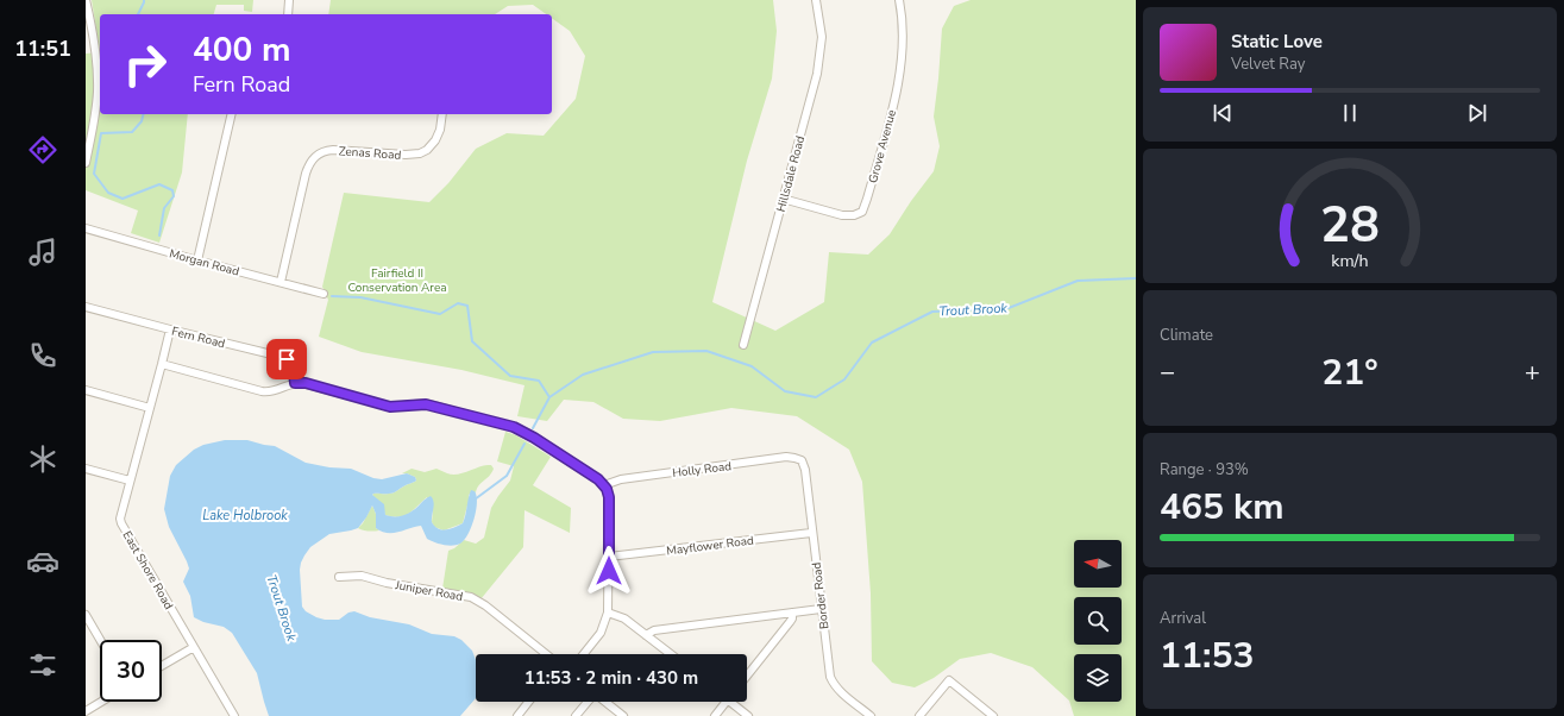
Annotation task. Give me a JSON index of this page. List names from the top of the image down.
{
  "streets": {
    "street": [
      "Grove Avenue",
      "Zenas Road",
      "Hillsdale Road",
      "Morgan Road",
      "Fern Road",
      "Holly Road",
      "Mayflower Road",
      "East Shore Road",
      "Juniper Road",
      "Border Road"
    ]
  },
  "crossings": [
    ["Grove Avenue", "Hillsdale Road"],
    ["Zenas Road", "Morgan Road"],
    ["Fern Road", "East Shore Road"],
    ["Holly Road", "Border Road"],
    ["Mayflower Road", "Border Road"]
  ],
  "water": ["Trout Brook", "Lake Holbrook"],
  "parks": ["Fairfield II Conservation Area"],
  "north": "left",
  "page": {
    "tabs": "11:51",
    "turn": ["400 m", "Fern Road"],
    "song": ["Static Love", "Velvet Ray"],
    "tile": [
      "Climate",
      ["Range · 93%", "465 km"],
      ["Arrival", "11:53"]
    ],
    "heat": ["−", "21°", "+"],
    "limit": "30",
    "trip": "11:53 · 2 min · 430 m",
    "gauge": ["28", "km/h"]
  }
}
